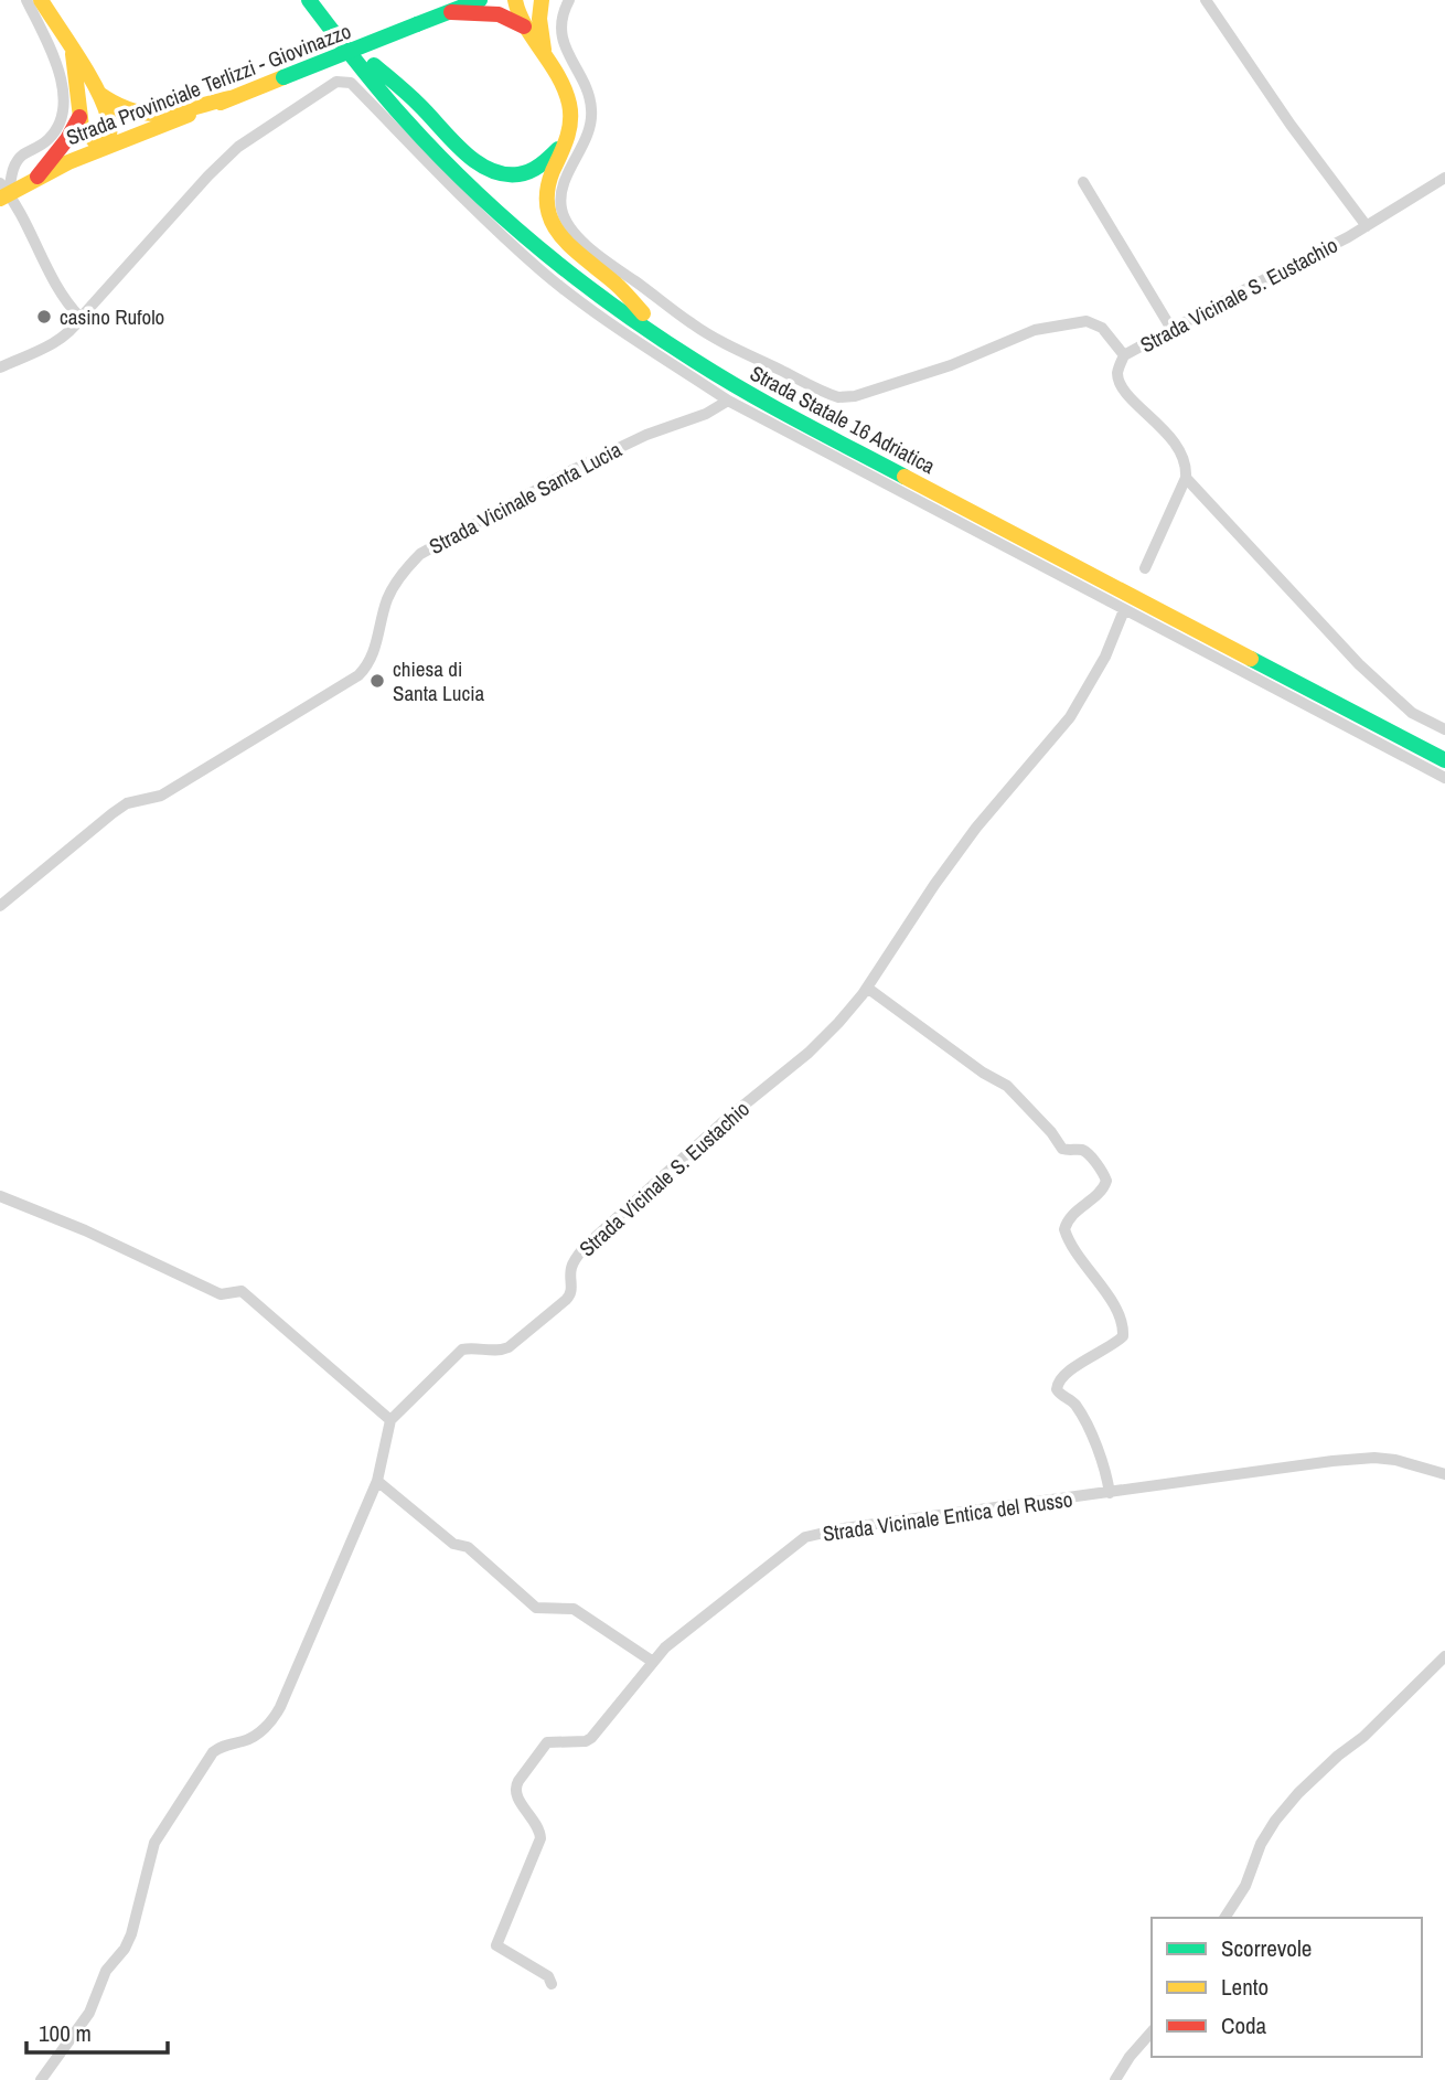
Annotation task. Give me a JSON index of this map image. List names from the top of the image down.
{
  "streets": {
    "main road": ["Strada Provinciale Terlizzi - Giovinazzo", "Strada Statale 16 Adriatica"],
    "street": ["Strada Vicinale S. Eustachio", "Strada Vicinale Santa Lucia", "Strada Vicinale Entica del Russo"]
  },
  "places": ["casino Rufolo", "chiesa di Santa Lucia"],
  "legend": ["Scorrevole", "Lento", "Coda"],
  "scale_bar": "100 m"
}
